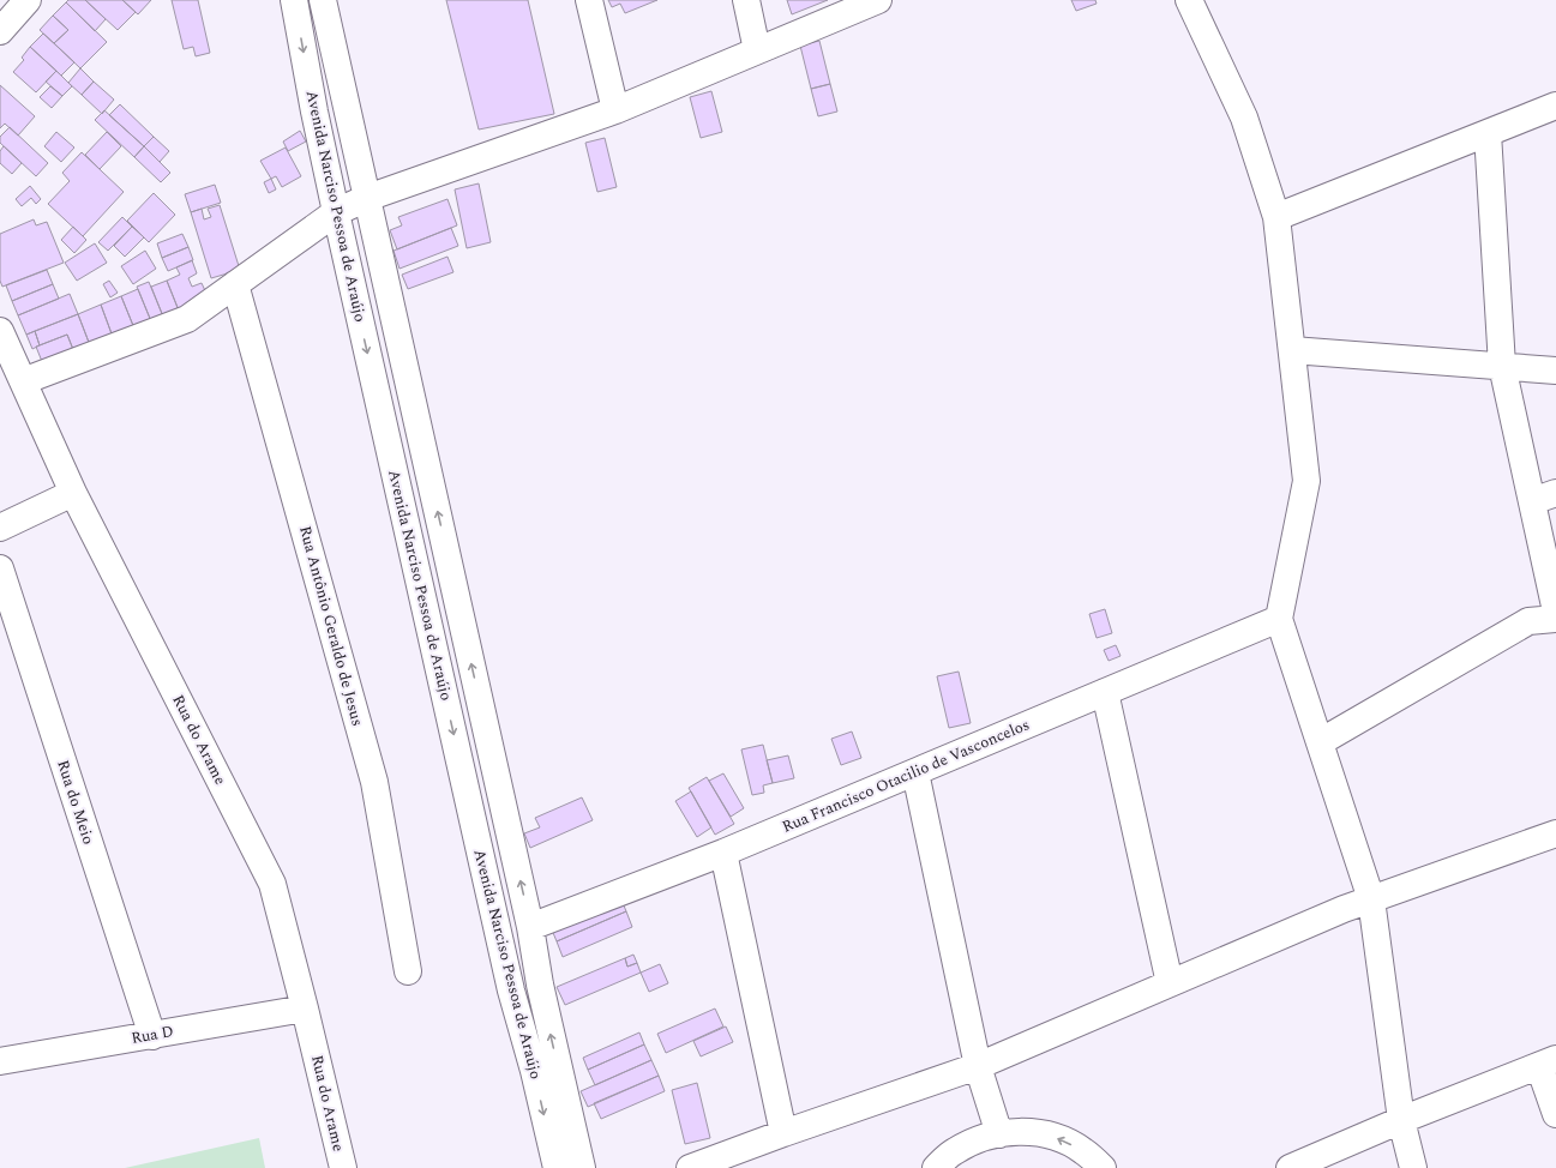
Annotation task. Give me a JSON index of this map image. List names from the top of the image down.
{
  "streets": {
    "main road": [
      "Avenida Narciso Pessoa de Araújo",
      "Rua Antônio Geraldo de Jesus",
      "Rua do Arame",
      "Rua Francisco Otacilio de Vasconcelos",
      "Rua do Meio",
      "Rua D"
    ]
  },
  "crossings": [
    ["Avenida Narciso Pessoa de Araújo", "Rua Francisco Otacilio de Vasconcelos"],
    ["Rua do Arame", "Rua D"],
    ["Rua do Meio", "Rua D"]
  ]
}
